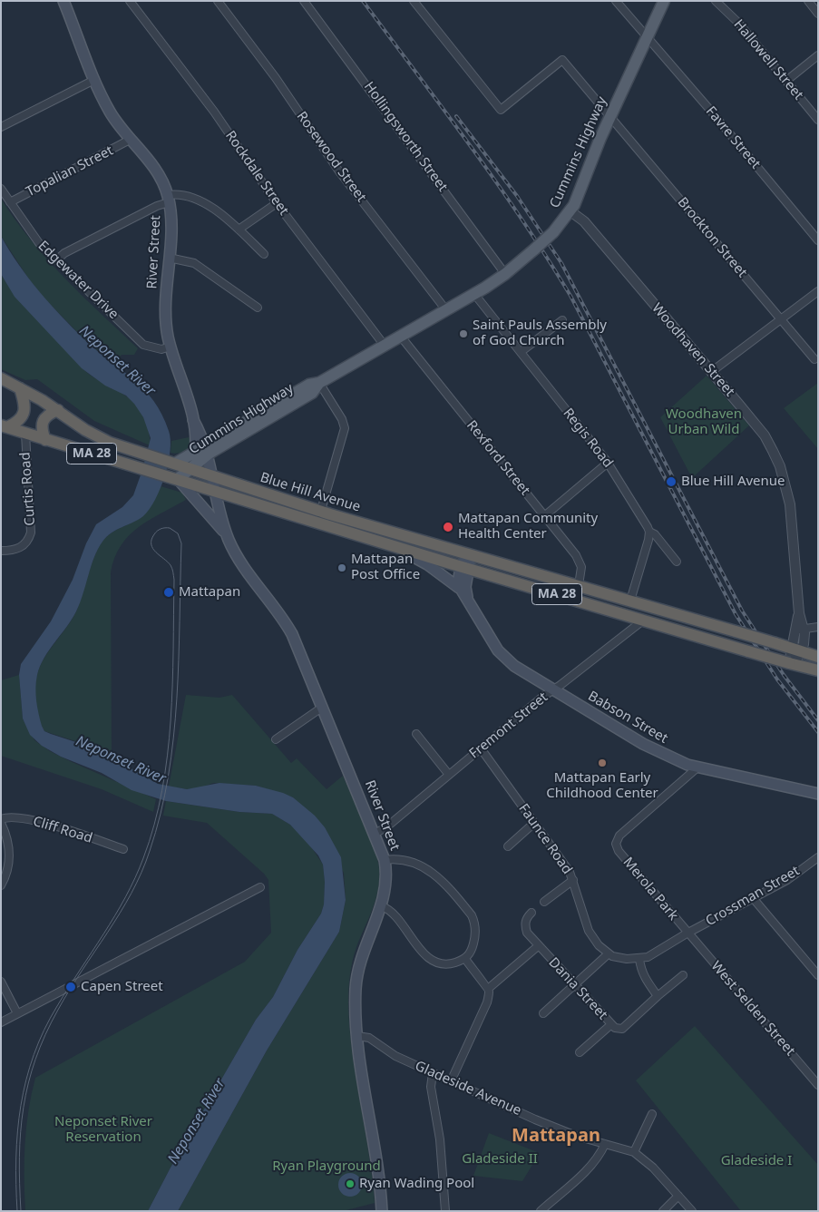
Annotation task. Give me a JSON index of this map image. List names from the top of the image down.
{
  "streets": {
    "highway": ["MA 28", "Blue Hill Avenue"],
    "main road": ["Cummins Highway", "River Street", "Babson Street"],
    "street": [
      "Hallowell Street",
      "Hollingsworth Street",
      "Favre Street",
      "Rosewood Street",
      "Topalian Street",
      "Rockdale Street",
      "Brockton Street",
      "Edgewater Drive",
      "Woodhaven Street",
      "Regis Road",
      "Rexford Street",
      "Curtis Road",
      "Fremont Street",
      "Cliff Road",
      "Faunce Road",
      "Merola Park",
      "Crossman Street",
      "Dania Street",
      "West Selden Street",
      "Gladeside Avenue"
    ]
  },
  "crossings": [
    ["Hollingsworth Street", "Cummins Highway"],
    ["Favre Street", "Cummins Highway"],
    ["Cummins Highway", "Rosewood Street"],
    ["Cummins Highway", "Rockdale Street"],
    ["Cummins Highway", "Brockton Street"],
    ["Cummins Highway", "River Street"],
    ["Cummins Highway", "Woodhaven Street"],
    ["Cummins Highway", "Regis Road"],
    ["Cummins Highway", "MA 28"],
    ["Cummins Highway", "Rexford Street"],
    ["Topalian Street", "River Street"],
    ["Topalian Street", "Edgewater Drive"],
    ["River Street", "Edgewater Drive"],
    ["River Street", "MA 28"],
    ["River Street", "Blue Hill Avenue"],
    ["River Street", "Fremont Street"],
    ["River Street", "Gladeside Avenue"],
    ["Woodhaven Street", "Blue Hill Avenue"],
    ["MA 28", "Curtis Road"],
    ["MA 28", "Blue Hill Avenue"],
    ["Rexford Street", "Blue Hill Avenue"],
    ["Blue Hill Avenue", "Babson Street"],
    ["Blue Hill Avenue", "Fremont Street"],
    ["Babson Street", "Fremont Street"],
    ["Babson Street", "Merola Park"],
    ["Fremont Street", "Faunce Road"],
    ["Merola Park", "Crossman Street"],
    ["Merola Park", "West Selden Street"],
    ["Crossman Street", "West Selden Street"]
  ],
  "districts": ["Mattapan"],
  "water": ["Neponset River"],
  "parks": [
    "Woodhaven Urban Wild",
    "Neponset River Reservation",
    "Gladeside II",
    "Gladeside I",
    "Ryan Playground"
  ],
  "places": [
    "Saint Pauls Assembly of God Church",
    "Blue Hill Avenue",
    "Mattapan Community Health Center",
    "Mattapan Post Office",
    "Mattapan",
    "Mattapan Early Childhood Center",
    "Capen Street",
    "Ryan Wading Pool"
  ]
}
